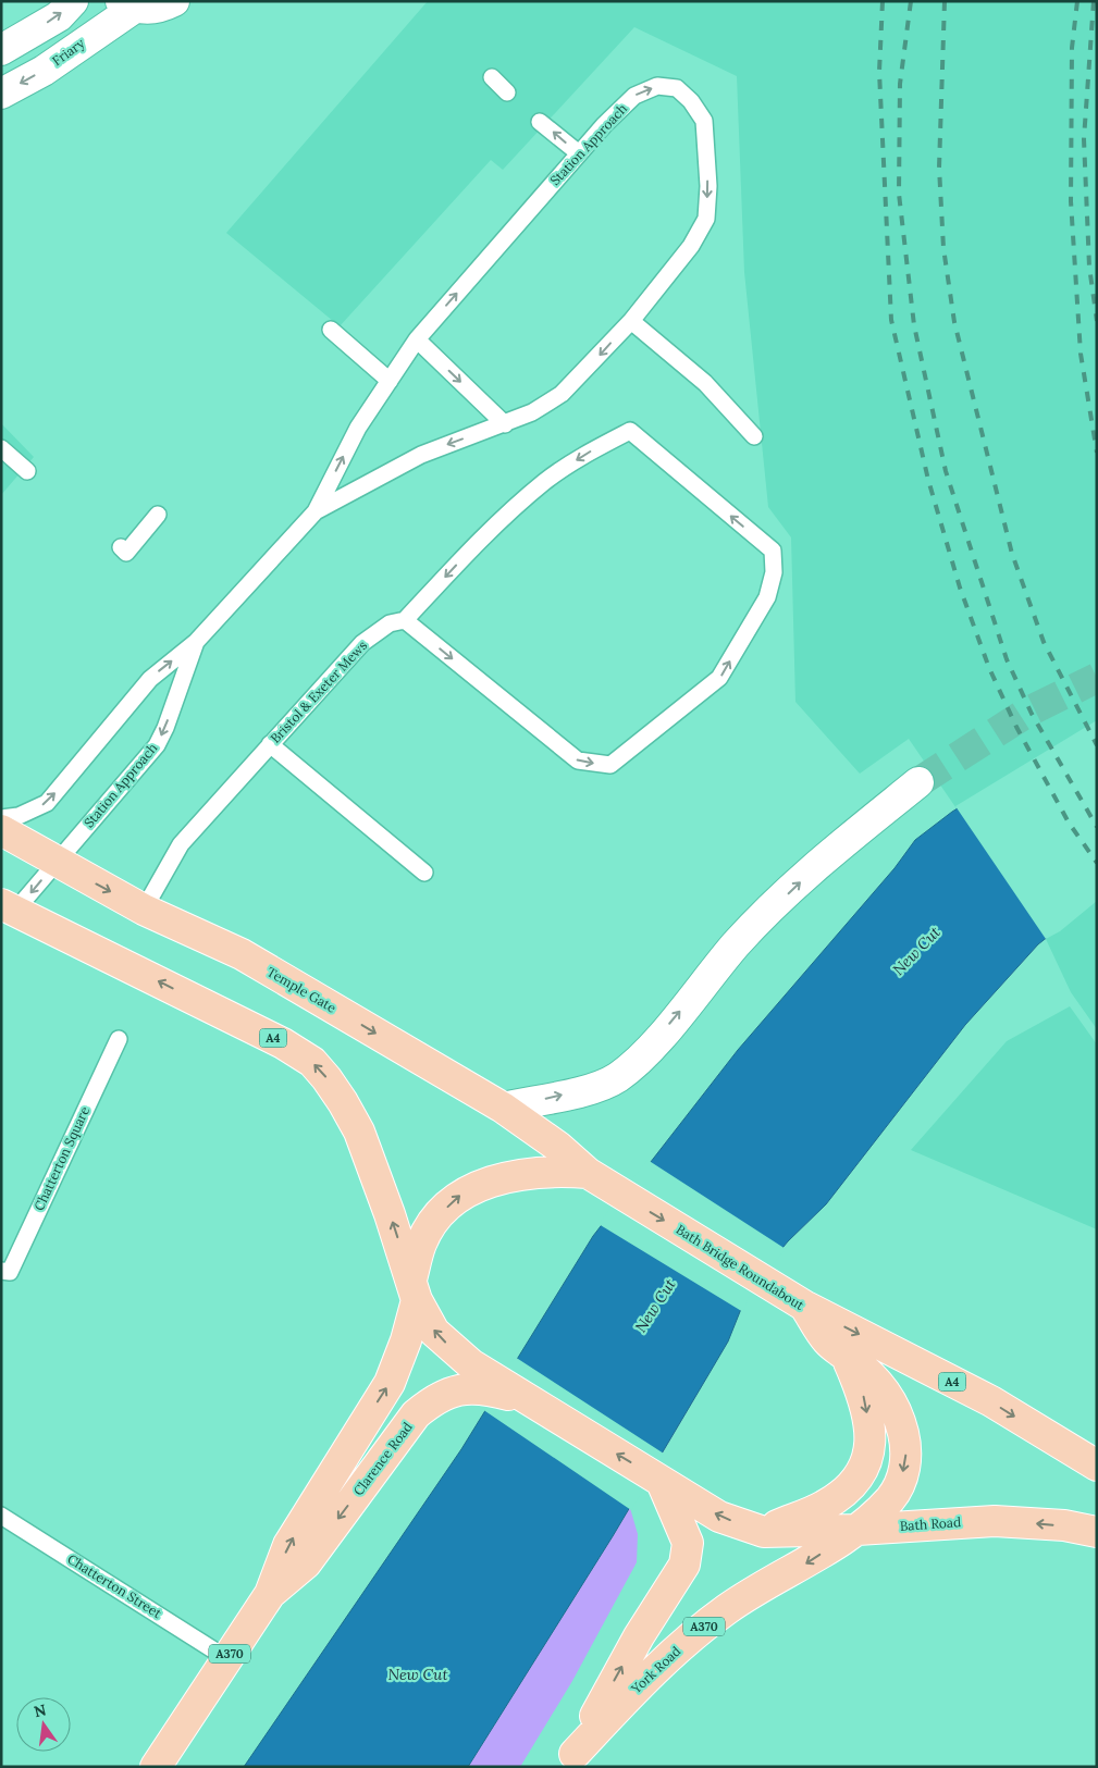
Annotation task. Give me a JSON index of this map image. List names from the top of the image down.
{
  "streets": {
    "highway": [
      "Temple Gate",
      "A4",
      "Bath Bridge Roundabout",
      "Clarence Road",
      "Bath Road",
      "A370",
      "York Road"
    ],
    "street": ["Friary"],
    "lane": [
      "Station Approach",
      "Bristol & Exeter Mews",
      "Chatterton Square",
      "Chatterton Street"
    ]
  },
  "crossings": [
    ["Station Approach", "Temple Gate"],
    ["Station Approach", "A4"],
    ["Bristol & Exeter Mews", "Temple Gate"],
    ["Temple Gate", "Bath Bridge Roundabout"],
    ["A4", "Bath Bridge Roundabout"],
    ["A4", "Clarence Road"],
    ["A4", "Bath Road"],
    ["A4", "York Road"],
    ["Bath Bridge Roundabout", "Clarence Road"],
    ["Bath Bridge Roundabout", "Bath Road"],
    ["Clarence Road", "Chatterton Street"],
    ["Bath Road", "York Road"]
  ],
  "one_way": ["Bath Road"],
  "water": ["New Cut"],
  "north": "top"
}
